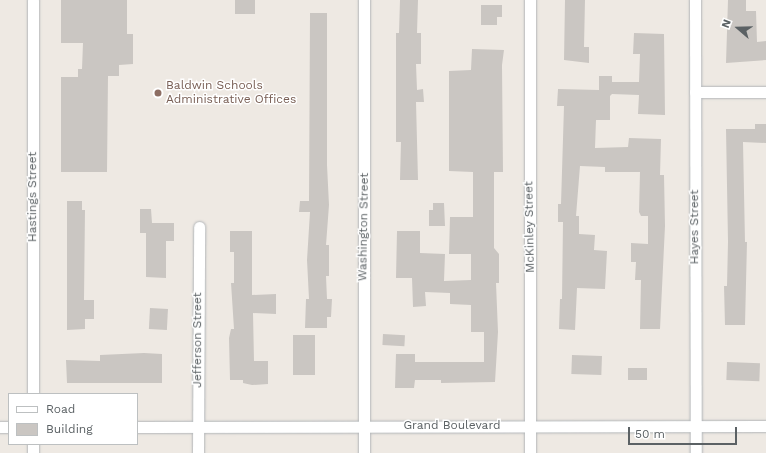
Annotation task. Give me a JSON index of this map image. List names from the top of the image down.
{
  "streets": {
    "street": [
      "Hastings Street",
      "Washington Street",
      "McKinley Street",
      "Hayes Street",
      "Jefferson Street",
      "Grand Boulevard"
    ]
  },
  "crossings": [
    ["Washington Street", "Grand Boulevard"],
    ["McKinley Street", "Grand Boulevard"],
    ["Hayes Street", "Grand Boulevard"],
    ["Jefferson Street", "Grand Boulevard"]
  ],
  "places": ["Baldwin Schools Administrative Offices"],
  "legend": ["Road", "Building"],
  "scale_bar": "50 m",
  "north": "left"
}
